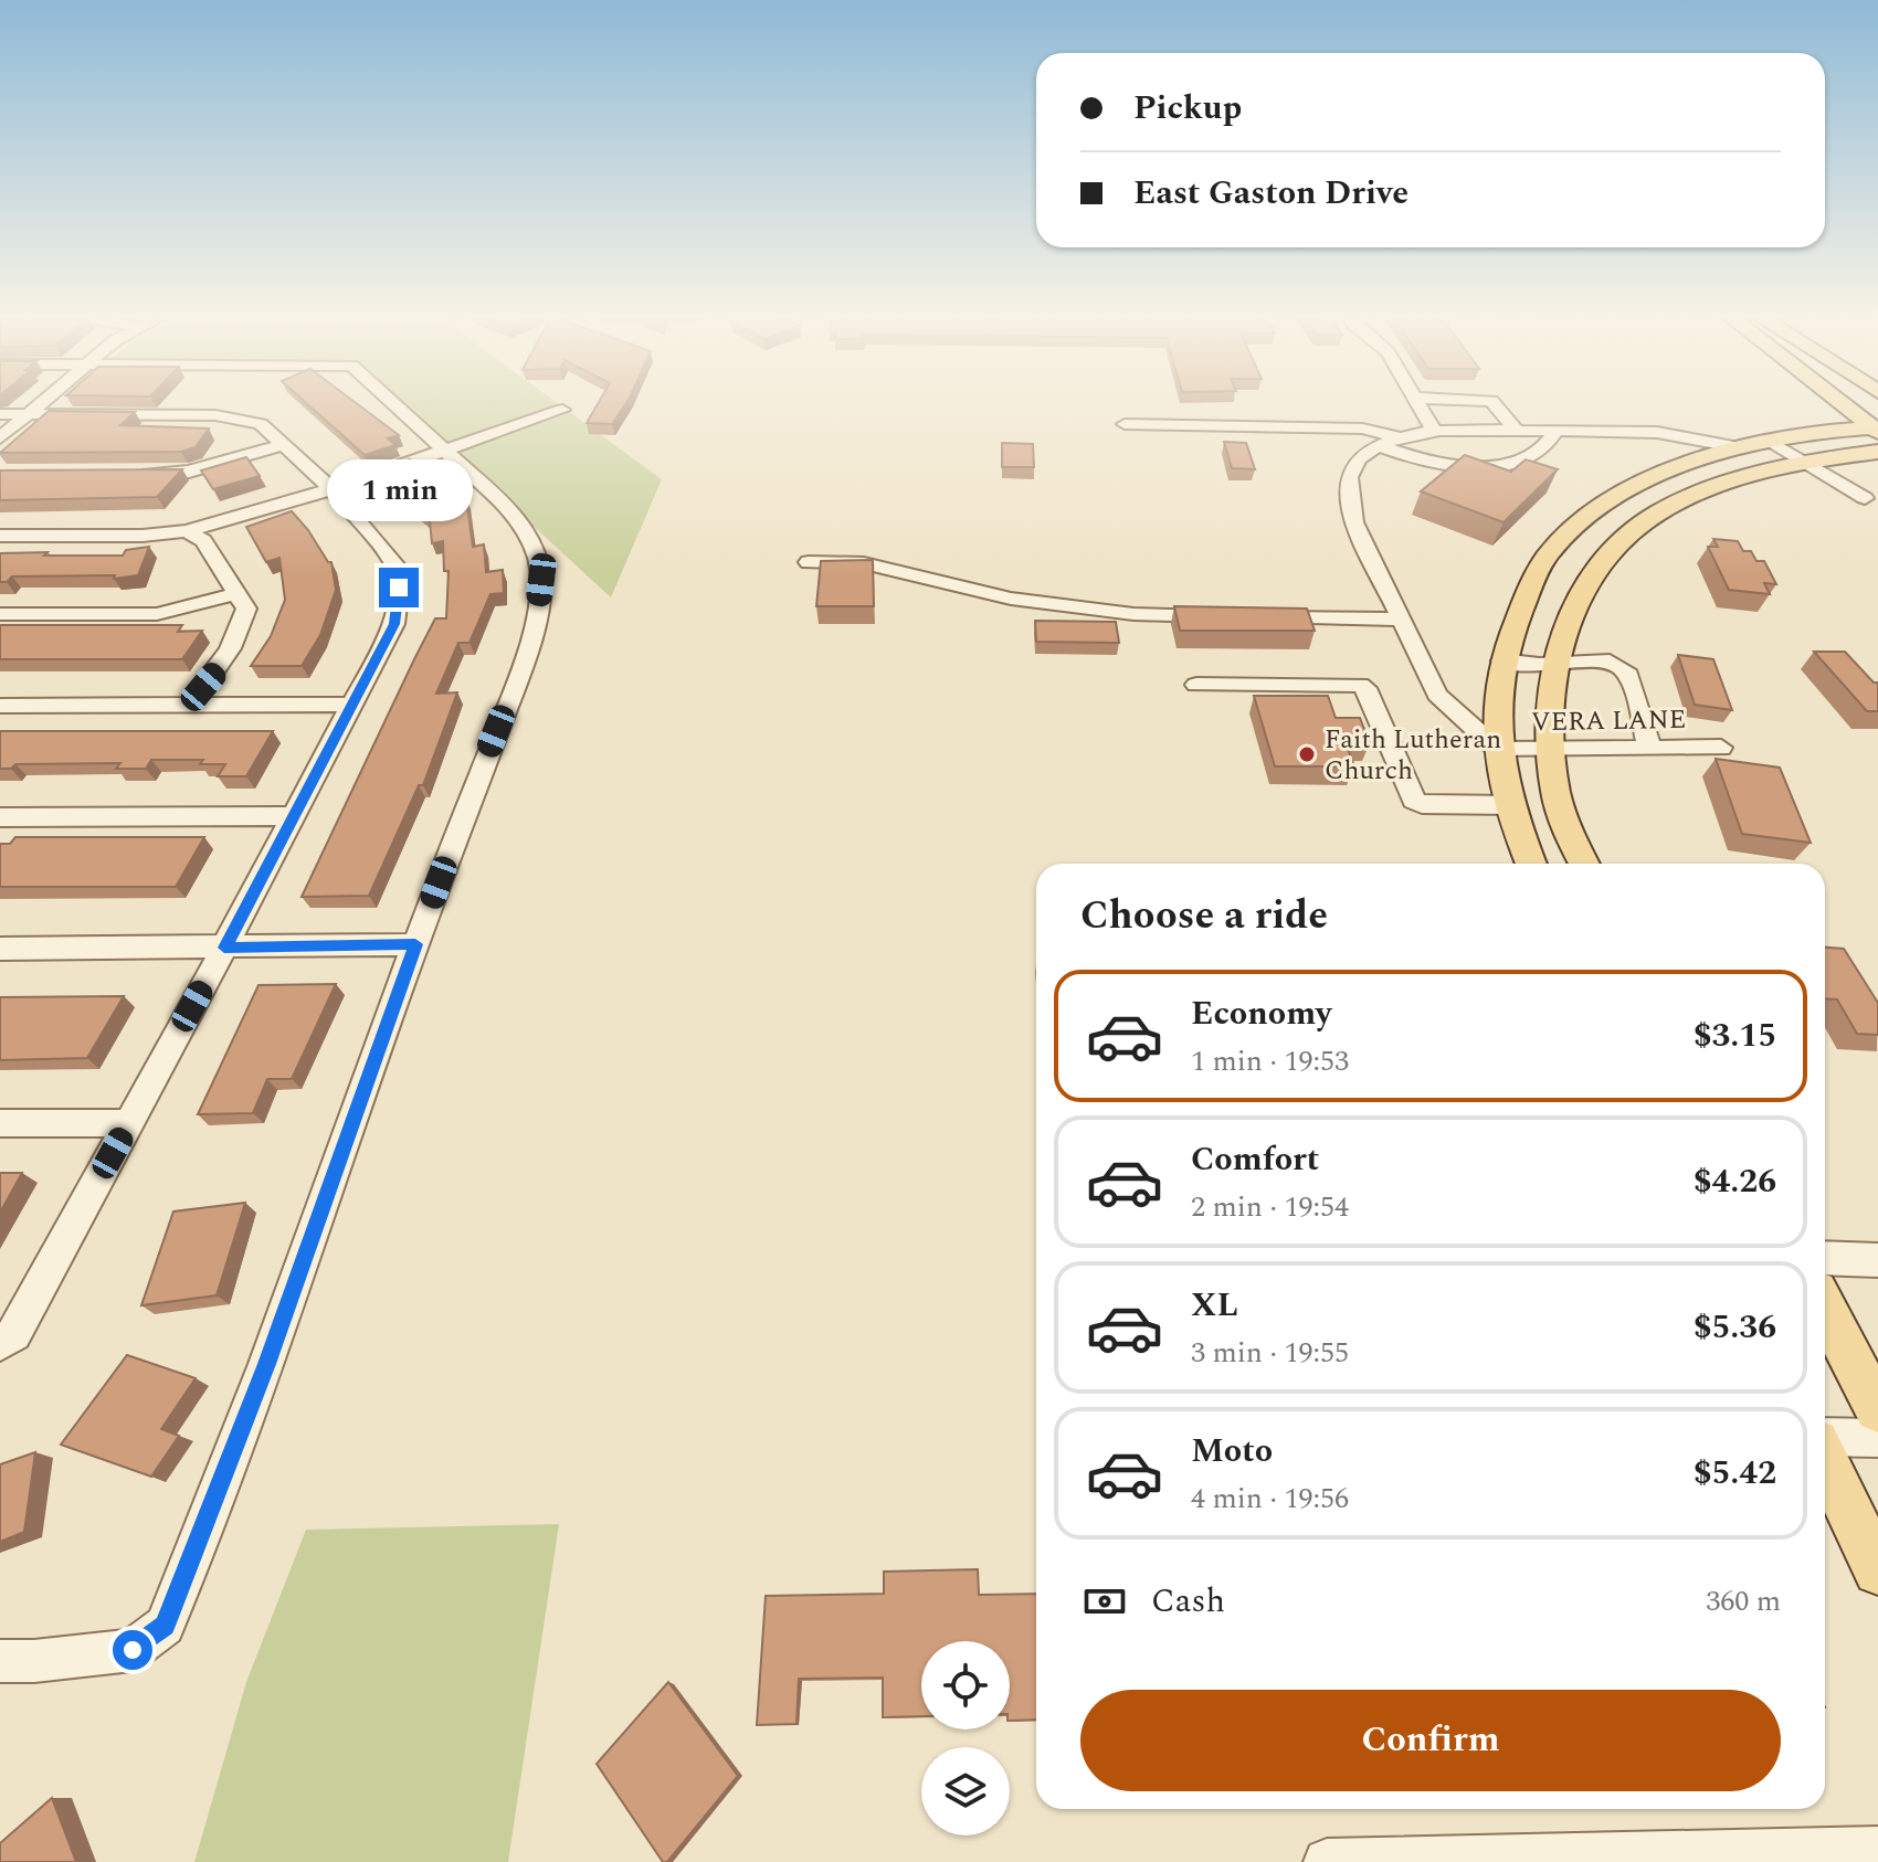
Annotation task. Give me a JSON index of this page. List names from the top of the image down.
{
  "streets": {
    "street": ["VERA LANE"]
  },
  "places": ["Faith Lutheran Church"],
  "page": {
    "banner": ["Pickup", "East Gaston Drive"],
    "bubble": "1 min",
    "heading": "Choose a ride",
    "list": [
      {
        "name": "Economy",
        "note": "1 min · 19:53",
        "value": "$3.15"
      },
      {
        "name": "Comfort",
        "note": "2 min · 19:54",
        "value": "$4.26"
      },
      {
        "name": "XL",
        "note": "3 min · 19:55",
        "value": "$5.36"
      },
      {
        "name": "Moto",
        "note": "4 min · 19:56",
        "value": "$5.42"
      }
    ],
    "pay": ["Cash", "360 m"],
    "buttons": "Confirm"
  }
}
